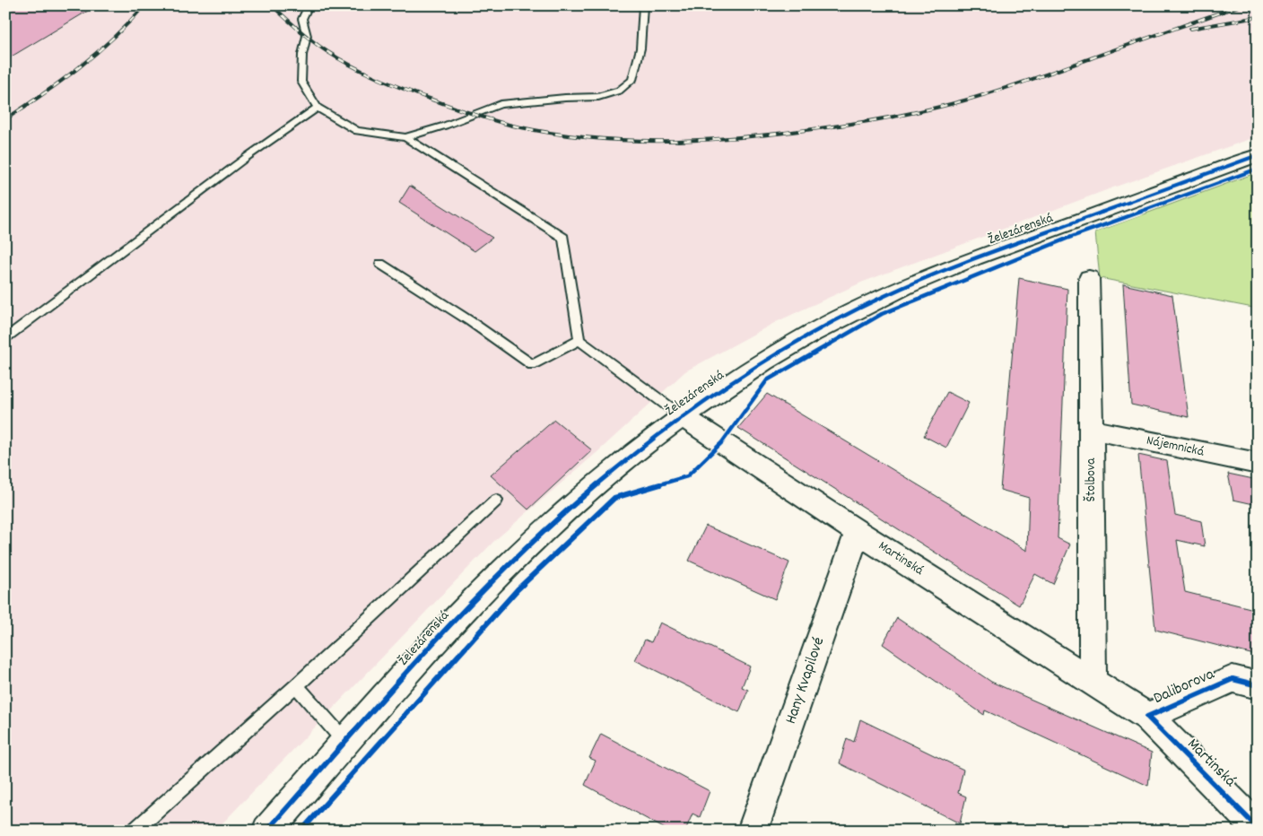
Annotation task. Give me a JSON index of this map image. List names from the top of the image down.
{
  "streets": {
    "street": [
      "Železárenská",
      "Nájemnická",
      "Štolbova",
      "Martinská",
      "Hany Kvapilové",
      "Daliborova"
    ]
  },
  "crossings": [
    ["Železárenská", "Martinská"],
    ["Nájemnická", "Štolbova"],
    ["Štolbova", "Martinská"],
    ["Martinská", "Hany Kvapilové"],
    ["Martinská", "Daliborova"]
  ]
}
